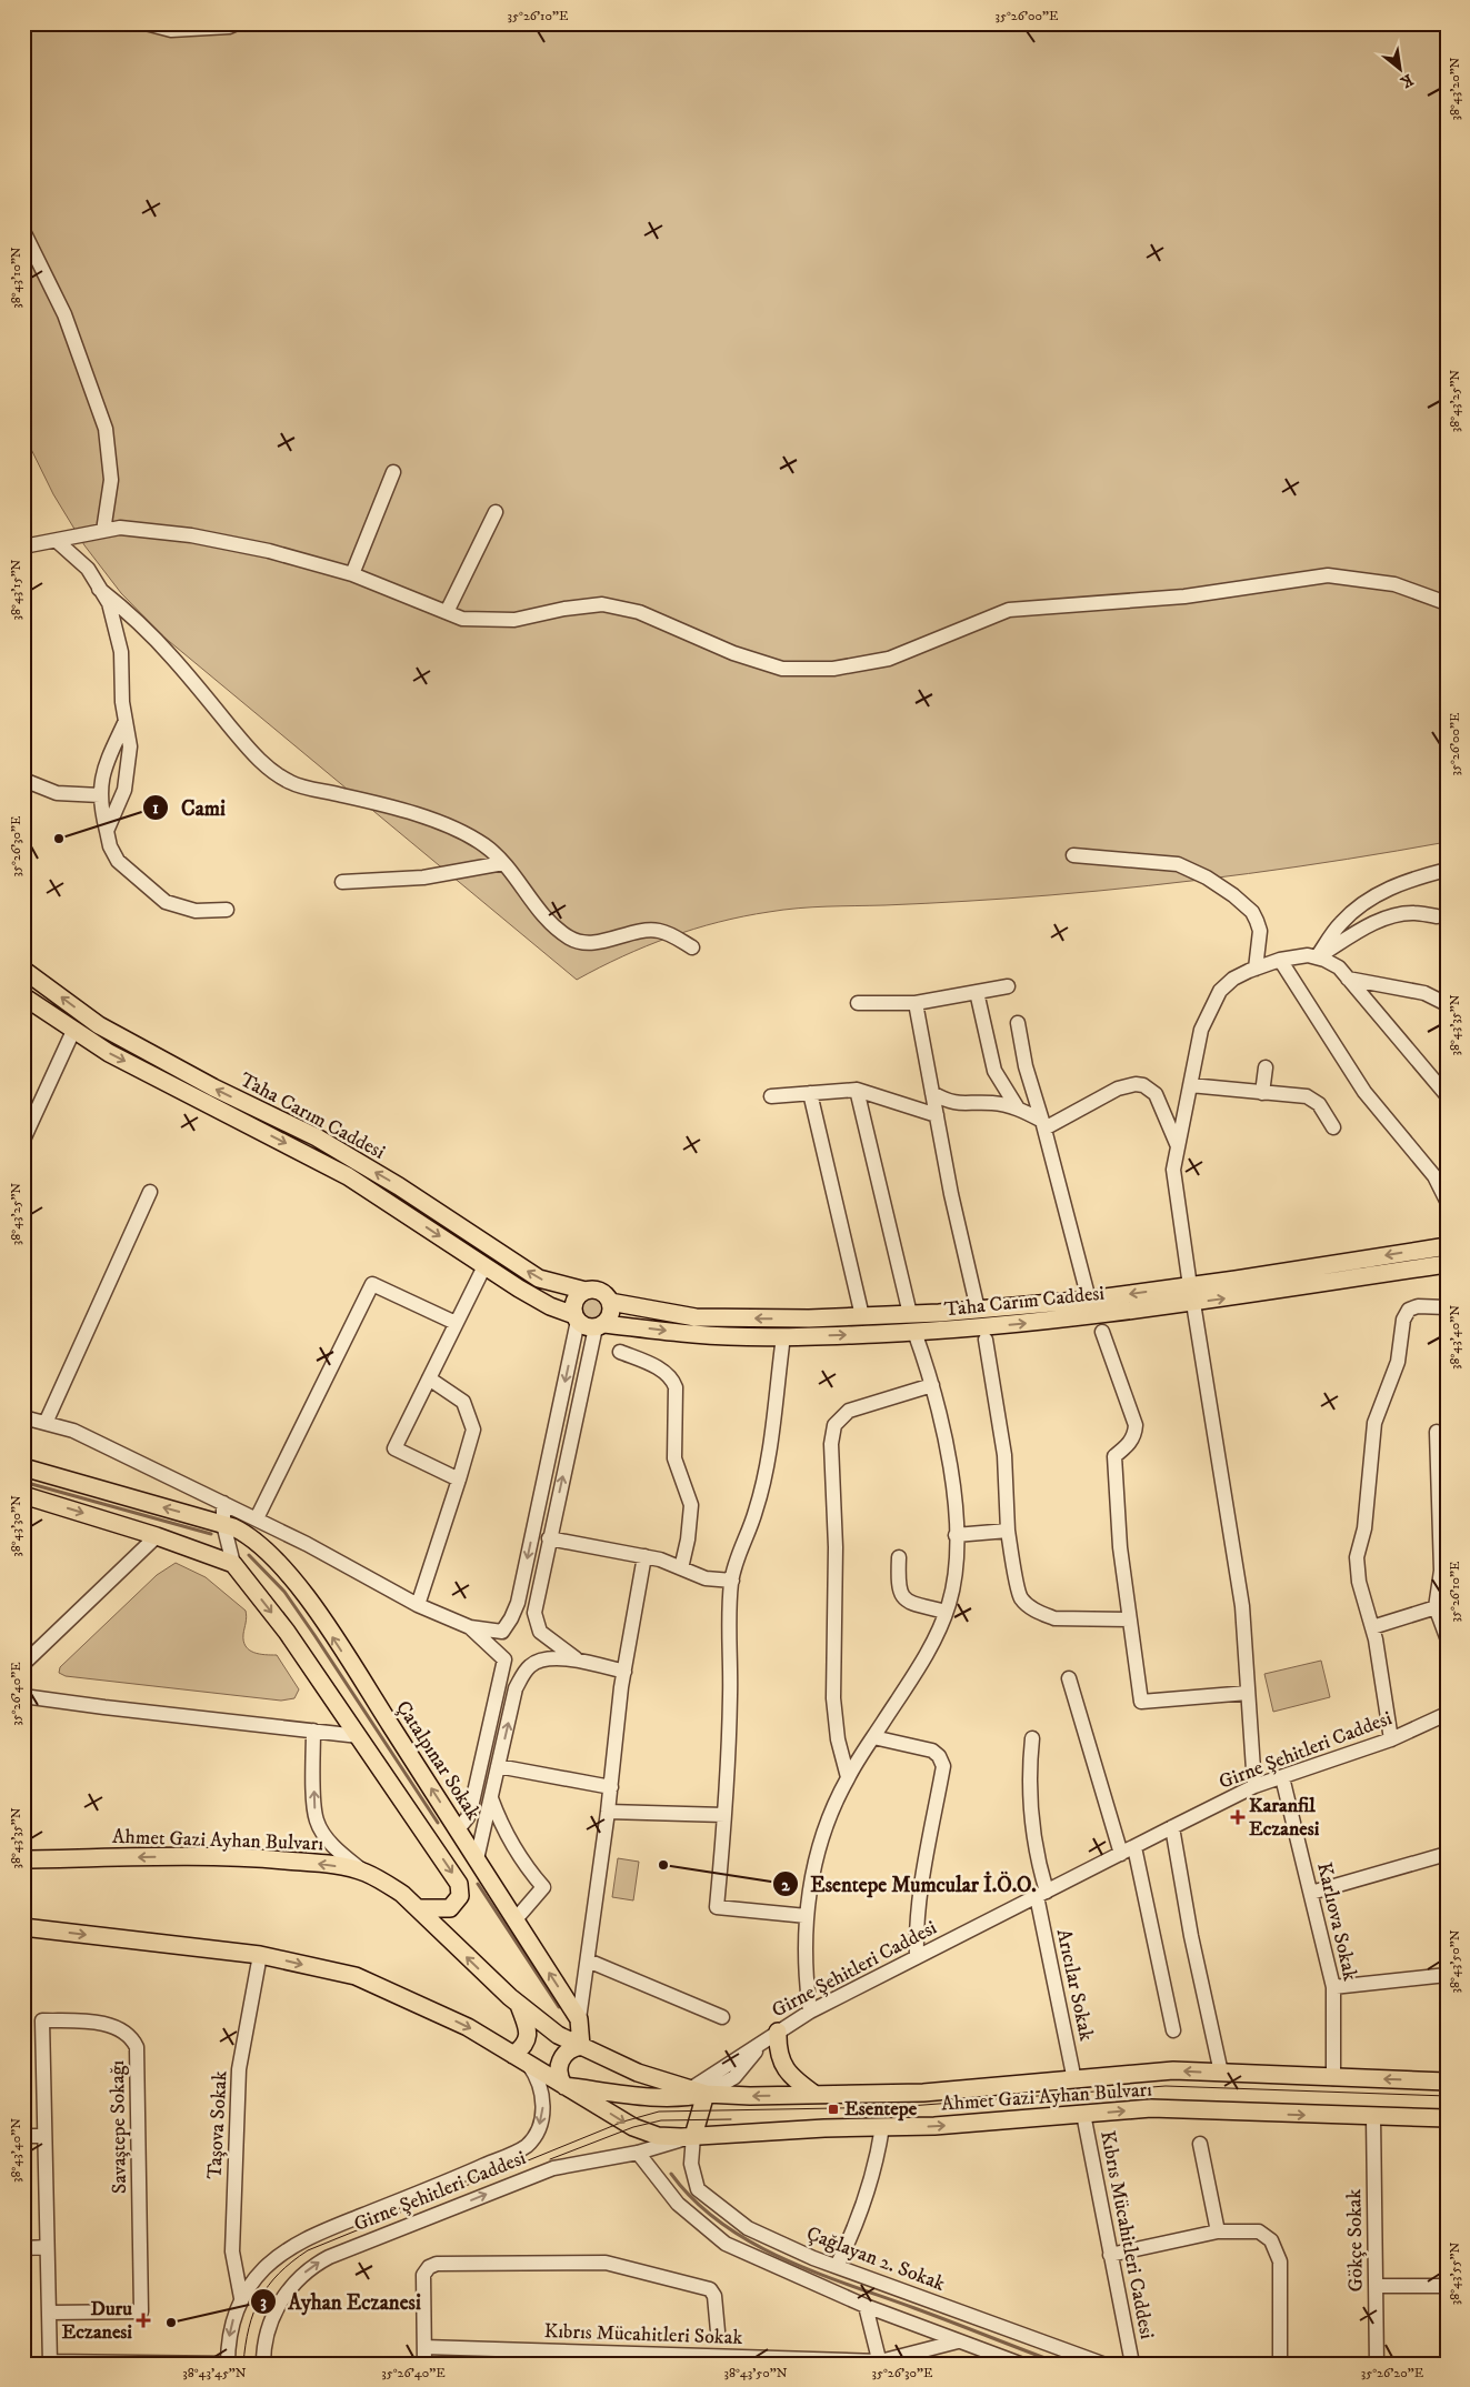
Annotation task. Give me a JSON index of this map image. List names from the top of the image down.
{
  "streets": {
    "main road": ["Taha Carım Caddesi", "Çatalpınar Sokak", "Ahmet Gazi Ayhan Bulvarı"],
    "street": [
      "Girne Şehitleri Caddesi",
      "Karlıova Sokak",
      "Arıcılar Sokak",
      "Taşova Sokak",
      "Savaştepe Sokağı",
      "Kıbrıs Mücahitleri Caddesi",
      "Gökçe Sokak",
      "Çağlayan 2. Sokak",
      "Kıbrıs Mücahitleri Sokak"
    ]
  },
  "crossings": [
    ["Girne Şehitleri Caddesi", "Ahmet Gazi Ayhan Bulvarı"],
    ["Girne Şehitleri Caddesi", "Karlıova Sokak"],
    ["Girne Şehitleri Caddesi", "Arıcılar Sokak"],
    ["Girne Şehitleri Caddesi", "Taşova Sokak"],
    ["Girne Şehitleri Caddesi", "Çağlayan 2. Sokak"],
    ["Çatalpınar Sokak", "Ahmet Gazi Ayhan Bulvarı"],
    ["Ahmet Gazi Ayhan Bulvarı", "Karlıova Sokak"],
    ["Ahmet Gazi Ayhan Bulvarı", "Arıcılar Sokak"],
    ["Ahmet Gazi Ayhan Bulvarı", "Taşova Sokak"],
    ["Ahmet Gazi Ayhan Bulvarı", "Kıbrıs Mücahitleri Caddesi"],
    ["Ahmet Gazi Ayhan Bulvarı", "Gökçe Sokak"],
    ["Ahmet Gazi Ayhan Bulvarı", "Çağlayan 2. Sokak"]
  ],
  "places": {
    "other": ["Cami", "Esentepe Mumcular İ.Ö.O.", "Ayhan Eczanesi"],
    "health": ["Karanfil Eczanesi", "Duru Eczanesi"],
    "transit": ["Esentepe"]
  },
  "north": "bottom right",
  "coordinates": [
    "35°26'10\"E",
    "35°26'00\"E",
    "38°43'20\"N",
    "38°43'10\"N",
    "38°43'25\"N",
    "38°43'15\"N",
    "35°26'30\"E",
    "38°43'35\"N",
    "38°43'40\"N",
    "38°43'30\"N",
    "35°26'40\"E",
    "38°43'50\"N",
    "38°43'55\"N",
    "38°43'45\"N",
    "35°26'20\"E"
  ]
}
